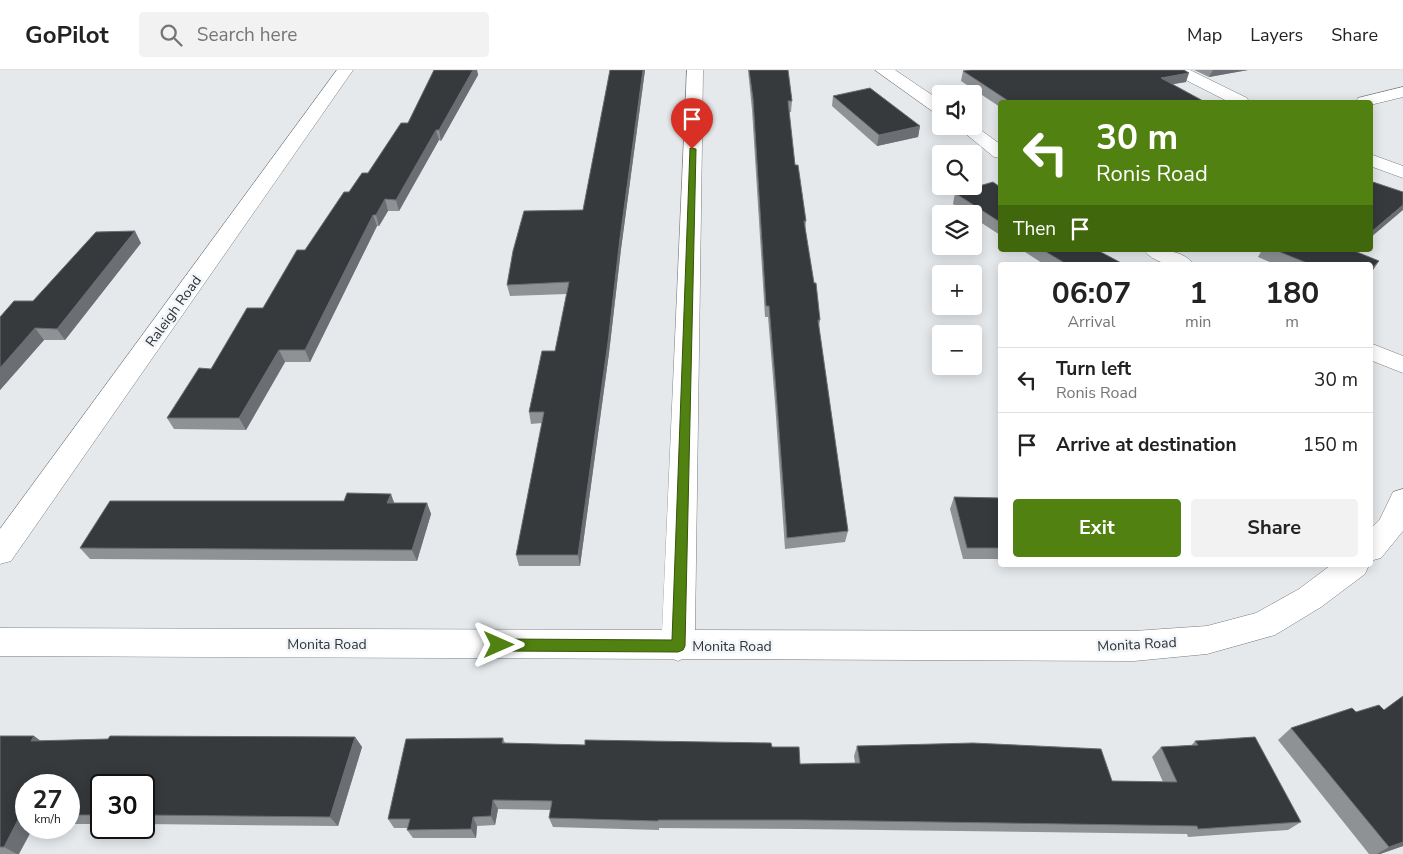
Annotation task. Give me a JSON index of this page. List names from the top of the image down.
{
  "streets": {
    "street": ["Raleigh Road", "Monita Road"]
  },
  "page": {
    "header": "GoPilot",
    "search": "Search here",
    "nav": ["Map", "Layers", "Share"],
    "map_buttons": ["+", "−"],
    "turn": ["30 m", "Ronis Road"],
    "then": "Then",
    "eta": [
      "06:07",
      "Arrival",
      "1",
      "min",
      "180",
      "m"
    ],
    "list": [
      {
        "name": "Turn left",
        "note": "Ronis Road",
        "value": "30 m"
      },
      {
        "name": "Arrive at destination",
        "value": "150 m"
      }
    ],
    "buttons": ["Exit", "Share"],
    "speed": "27 km/h",
    "limit": "30"
  }
}
